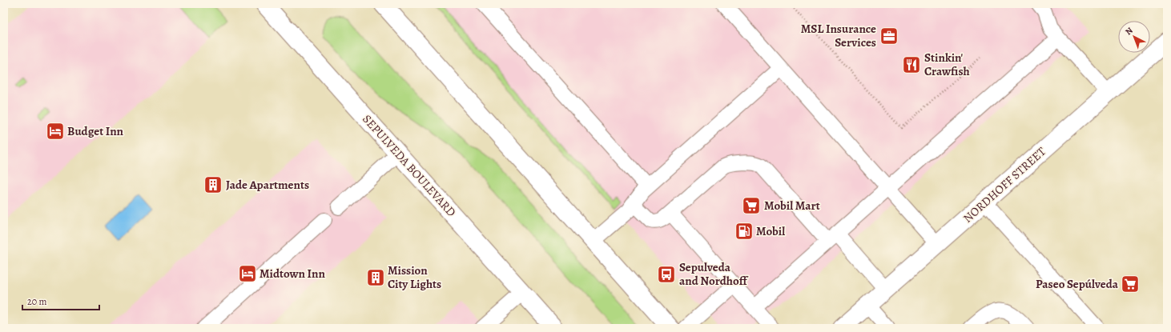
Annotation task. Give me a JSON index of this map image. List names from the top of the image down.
{
  "streets": {
    "main road": ["SEPULVEDA BOULEVARD", "NORDHOFF STREET"]
  },
  "places": {
    "office": ["MSL Insurance Services"],
    "restaurant": ["Stinkin' Crawfish"],
    "hotel": ["Budget Inn", "Midtown Inn"],
    "building": ["Jade Apartments", "Mission City Lights"],
    "supermarket": ["Mobil Mart", "Paseo Sepúlveda"],
    "fuel station": ["Mobil"],
    "bus stop": ["Sepulveda and Nordhoff"]
  },
  "scale_bar": "20 m",
  "north": "top left"
}
